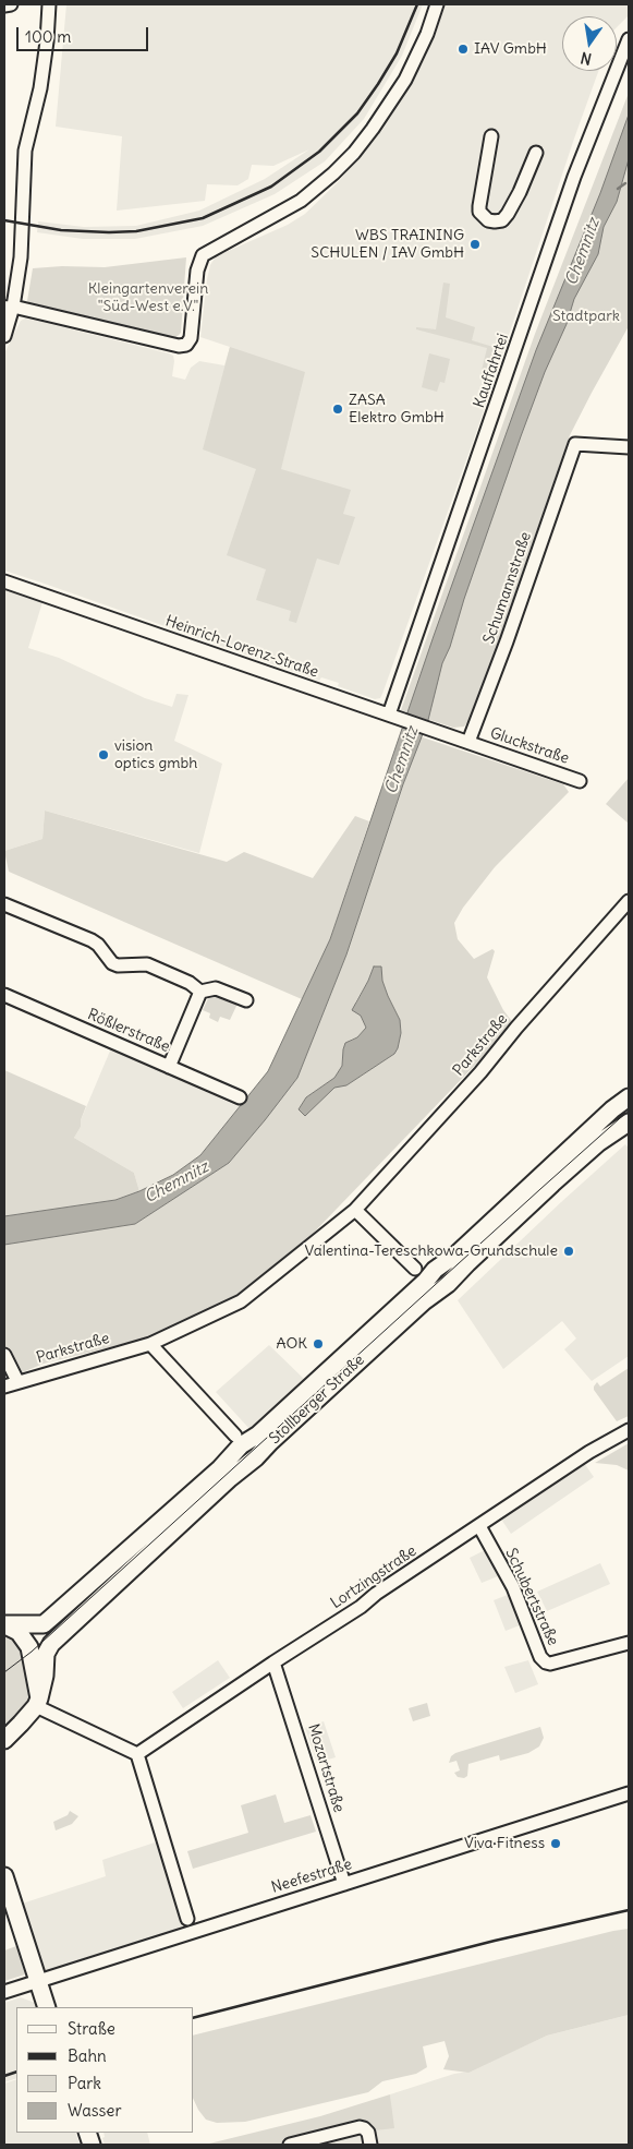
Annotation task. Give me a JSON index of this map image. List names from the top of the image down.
{
  "streets": {
    "main road": ["Stollberger Straße"],
    "street": [
      "Kauffahrtei",
      "Schumannstraße",
      "Heinrich-Lorenz-Straße",
      "Gluckstraße",
      "Rößlerstraße",
      "Parkstraße",
      "Lortzingstraße",
      "Schubertstraße",
      "Mozartstraße",
      "Neefestraße"
    ]
  },
  "crossings": [
    ["Kauffahrtei", "Heinrich-Lorenz-Straße"],
    ["Schumannstraße", "Heinrich-Lorenz-Straße"],
    ["Schumannstraße", "Gluckstraße"],
    ["Heinrich-Lorenz-Straße", "Gluckstraße"],
    ["Lortzingstraße", "Schubertstraße"],
    ["Lortzingstraße", "Mozartstraße"],
    ["Mozartstraße", "Neefestraße"]
  ],
  "water": ["Chemnitz"],
  "parks": ["Kleingartenverein \"Süd-West e.V.\"", "Stadtpark"],
  "places": [
    "IAV GmbH",
    "WBS TRAINING SCHULEN / IAV GmbH",
    "ZASA Elektro GmbH",
    "vision optics gmbh",
    "Valentina-Tereschkowa-Grundschule",
    "AOK",
    "Viva Fitness"
  ],
  "legend": [
    "Straße",
    "Bahn",
    "Park",
    "Wasser"
  ],
  "scale_bar": "100 m",
  "north": "bottom"
}
